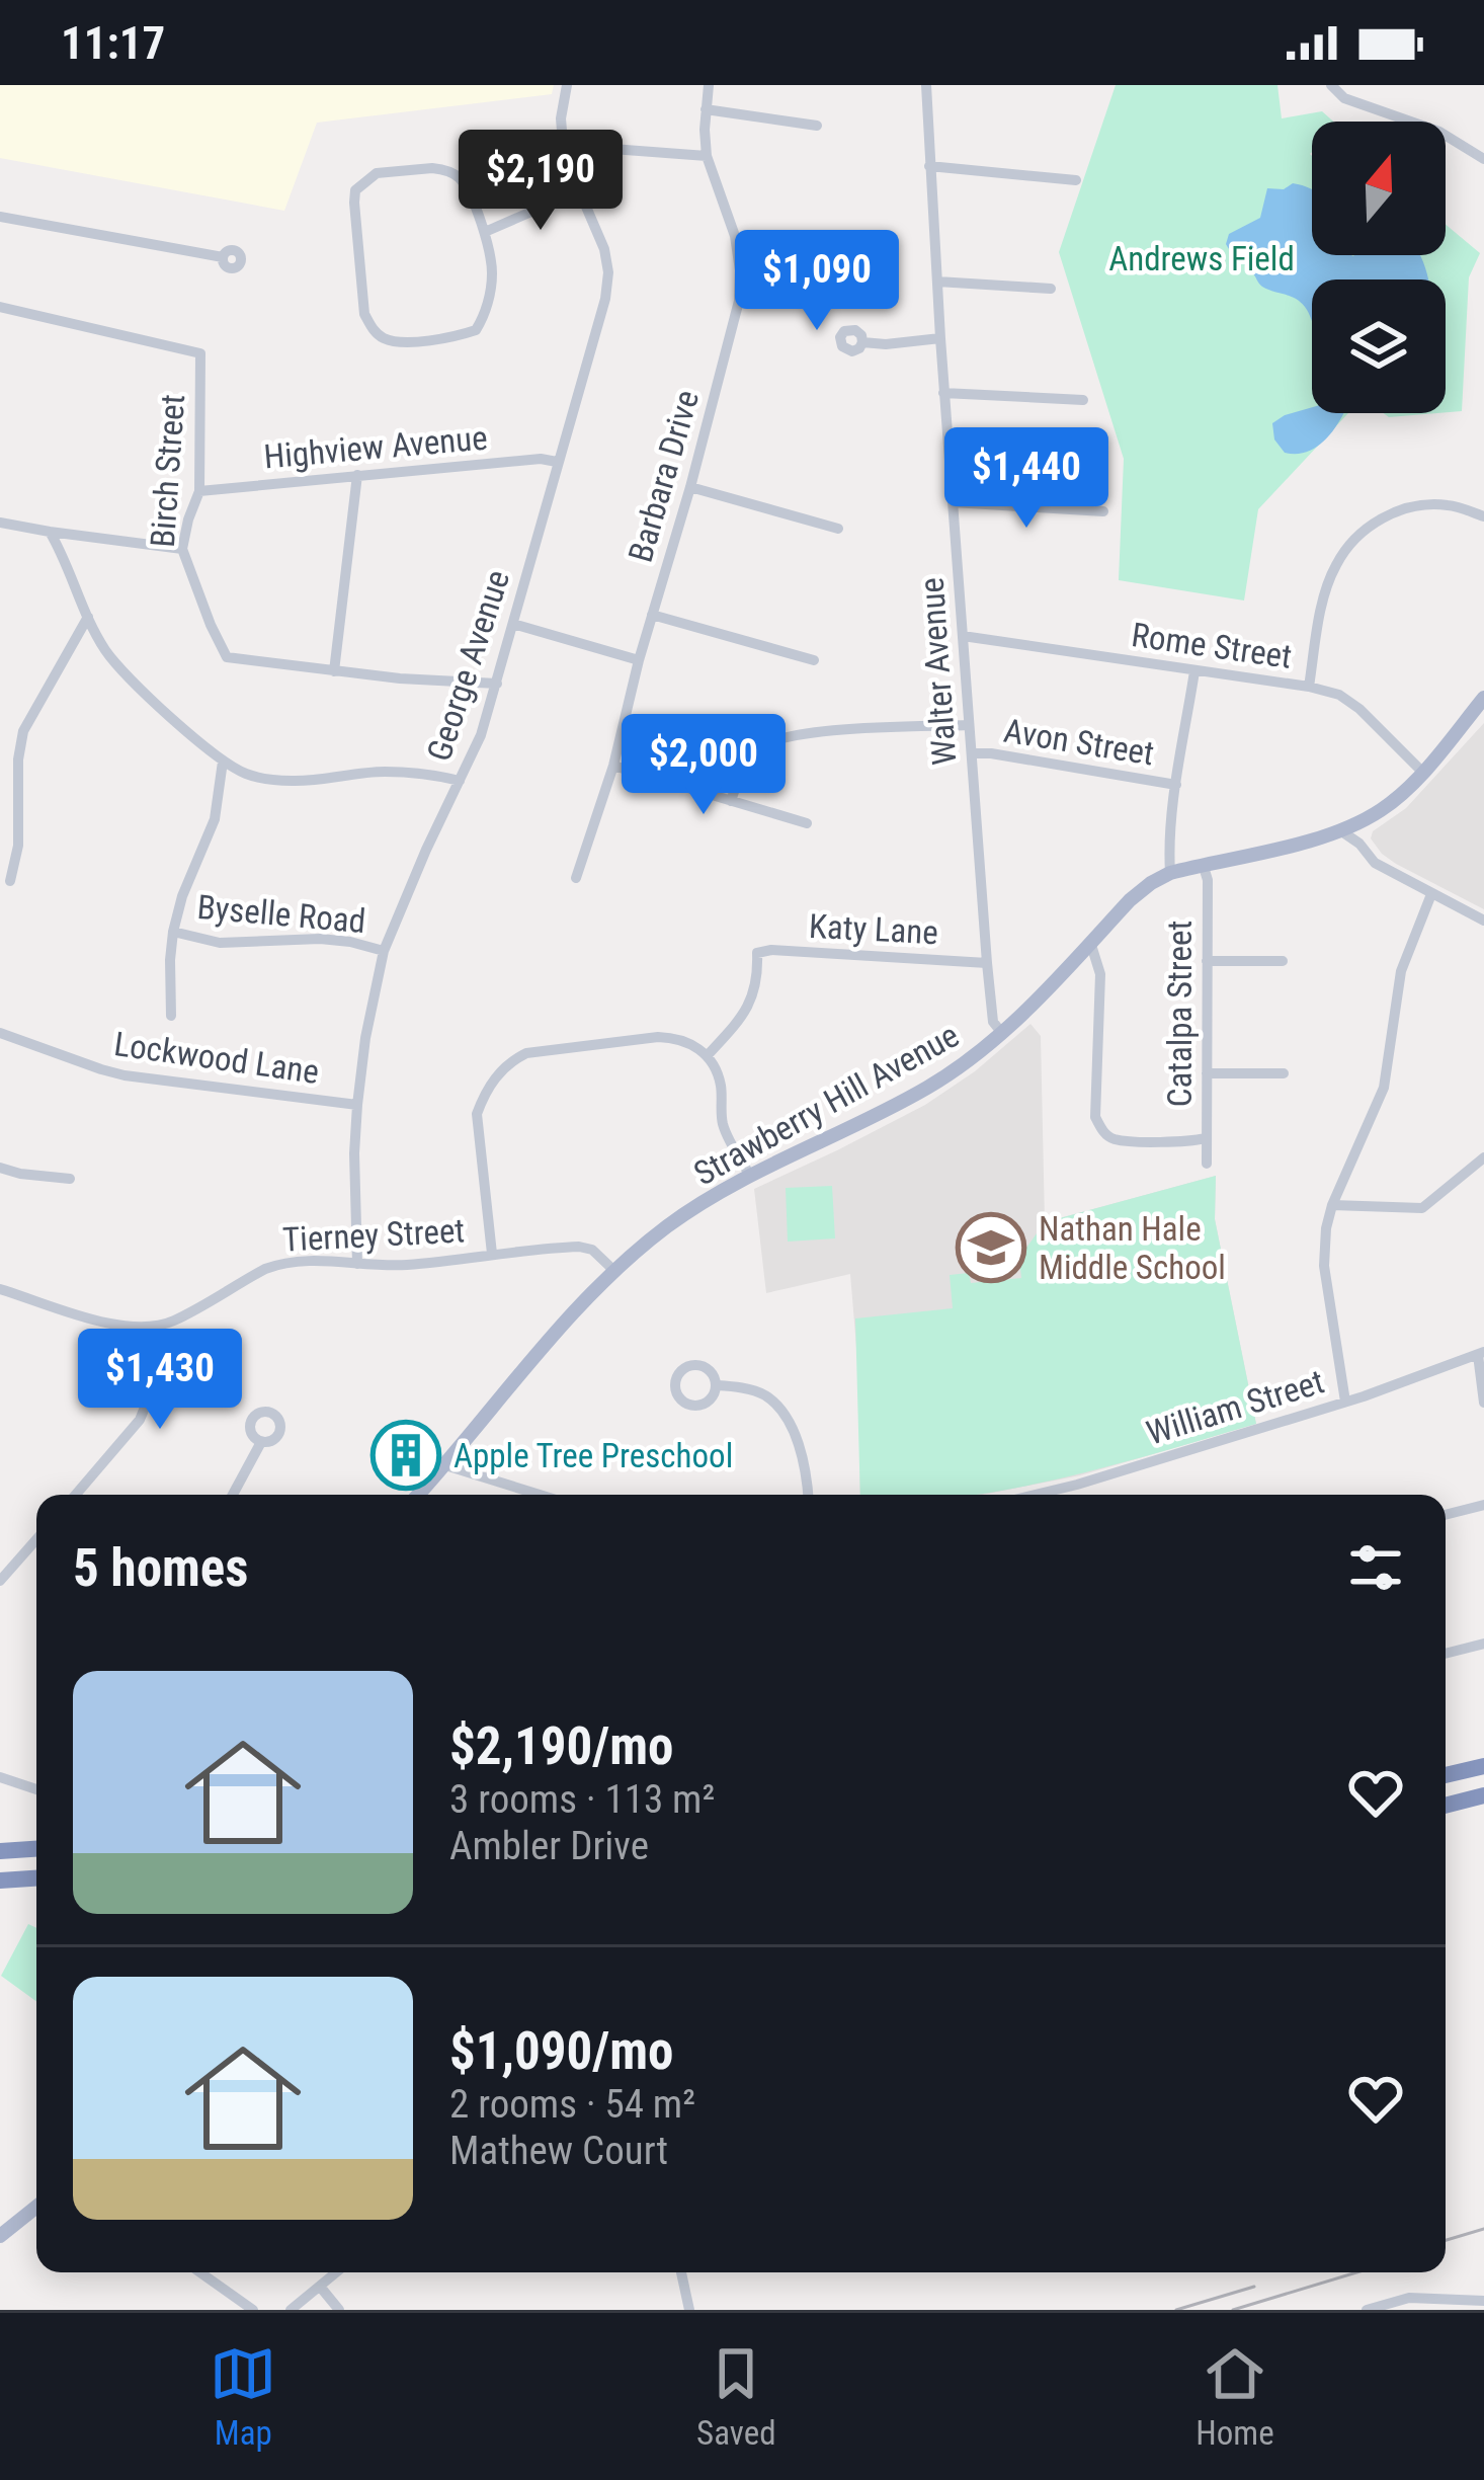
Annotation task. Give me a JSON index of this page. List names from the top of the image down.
{
  "streets": {
    "main road": ["Strawberry Hill Avenue"],
    "street": [
      "Highview Avenue",
      "Birch Street",
      "Barbara Drive",
      "Rome Street",
      "George Avenue",
      "Walter Avenue",
      "Avon Street",
      "Byselle Road",
      "Katy Lane",
      "Catalpa Street",
      "Lockwood Lane",
      "Tierney Street",
      "William Street"
    ]
  },
  "crossings": [
    ["Highview Avenue", "Birch Street"],
    ["Highview Avenue", "George Avenue"],
    ["Rome Street", "Walter Avenue"],
    ["Rome Street", "Strawberry Hill Avenue"],
    ["George Avenue", "Byselle Road"],
    ["George Avenue", "Lockwood Lane"],
    ["George Avenue", "Tierney Street"],
    ["Walter Avenue", "Avon Street"],
    ["Walter Avenue", "Katy Lane"],
    ["Walter Avenue", "Strawberry Hill Avenue"],
    ["Catalpa Street", "Strawberry Hill Avenue"],
    ["Strawberry Hill Avenue", "Tierney Street"]
  ],
  "parks": ["Andrews Field"],
  "places": {
    "school or university": ["Nathan Hale Middle School"],
    "building": ["Apple Tree Preschool"]
  },
  "north": "top",
  "page": {
    "status": "11:17",
    "price": [
      "$2,190",
      "$1,090",
      "$1,440",
      "$2,000",
      "$1,430"
    ],
    "heading": "5 homes",
    "list": [
      {
        "name": "$2,190/mo",
        "note": "3 rooms · 113 m² · Ambler Drive"
      },
      {
        "name": "$1,090/mo",
        "note": "2 rooms · 54 m² · Mathew Court"
      }
    ],
    "tabs": ["Map", "Saved", "Home"]
  }
}
